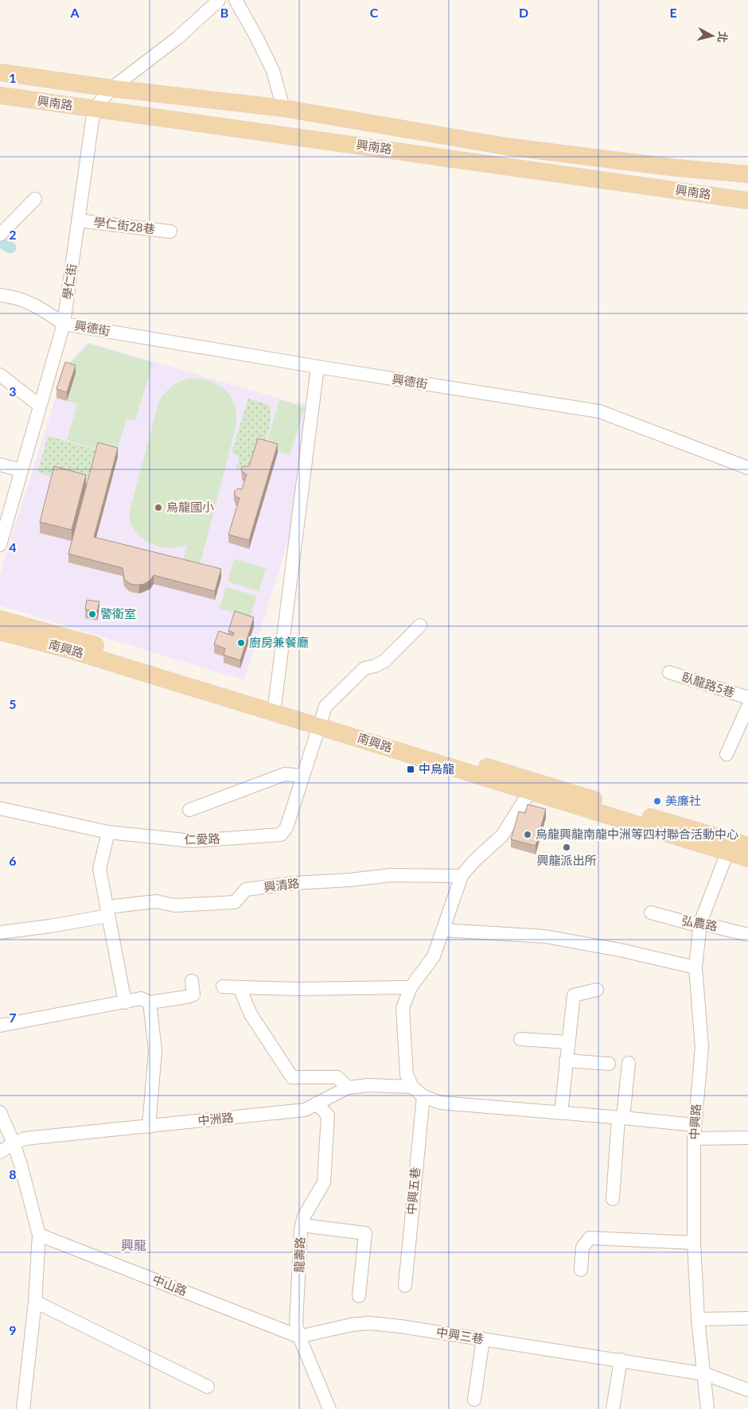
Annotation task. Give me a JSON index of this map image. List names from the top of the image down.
{
  "streets": {
    "main road": ["興南路", "南興路"],
    "street": [
      "學仁街28巷",
      "學仁街",
      "興德街",
      "臥龍路5巷",
      "仁愛路",
      "興清路",
      "弘農路",
      "中洲路",
      "中興路",
      "中興五巷",
      "龍壽路",
      "中山路",
      "中興三巷"
    ]
  },
  "crossings": [
    ["興南路", "學仁街"],
    ["學仁街28巷", "學仁街"],
    ["學仁街", "興德街"],
    ["南興路", "仁愛路"],
    ["南興路", "中興路"],
    ["弘農路", "中興路"],
    ["中洲路", "龍壽路"],
    ["中興路", "中興三巷"],
    ["龍壽路", "中山路"],
    ["龍壽路", "中興三巷"],
    ["中山路", "中興三巷"]
  ],
  "districts": ["興龍"],
  "places": {
    "other": [
      "烏龍國小",
      "警衛室",
      "廚房兼餐廳",
      "美廉社",
      "烏龍興龍南龍中洲等四村聯合活動中心",
      "興龍派出所"
    ],
    "transit": ["中烏龍"]
  },
  "north": "right",
  "grid": {
    "columns": [
      "A",
      "B",
      "C",
      "D",
      "E"
    ],
    "rows": [
      "1",
      "2",
      "3",
      "4",
      "5",
      "6",
      "7",
      "8",
      "9"
    ]
  }
}
